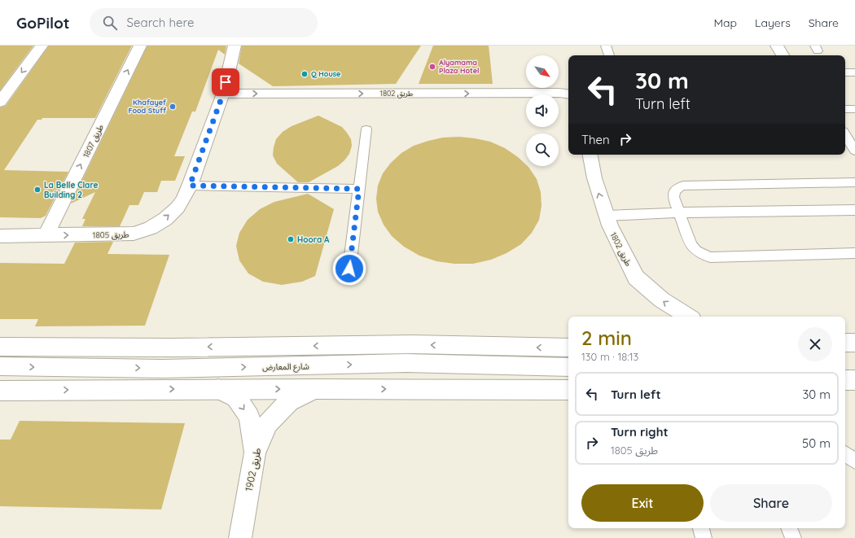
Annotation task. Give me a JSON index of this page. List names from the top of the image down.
{
  "streets": {
    "street": [
      "طريق 1802",
      "طريق 1807",
      "طريق 1805",
      "شارع المعارض",
      "طريق 1902"
    ]
  },
  "crossings": [
    ["طريق 1802", "طريق 1805"],
    ["طريق 1807", "طريق 1805"]
  ],
  "places": [
    "Alyamama Plaza Hotel",
    "Q House",
    "Khafayef Food Stuff",
    "La Belle Clare Building 2",
    "Hoora A"
  ],
  "north": "bottom right",
  "page": {
    "header": "GoPilot",
    "search": "Search here",
    "nav": ["Map", "Layers", "Share"],
    "turn": ["30 m", "Turn left"],
    "then": "Then",
    "heading": ["2 min", "130 m · 18:13"],
    "list": [
      {
        "name": "Turn left",
        "value": "30 m"
      },
      {
        "name": "Turn right",
        "note": "طريق 1805",
        "value": "50 m"
      }
    ],
    "buttons": ["Exit", "Share"]
  }
}
